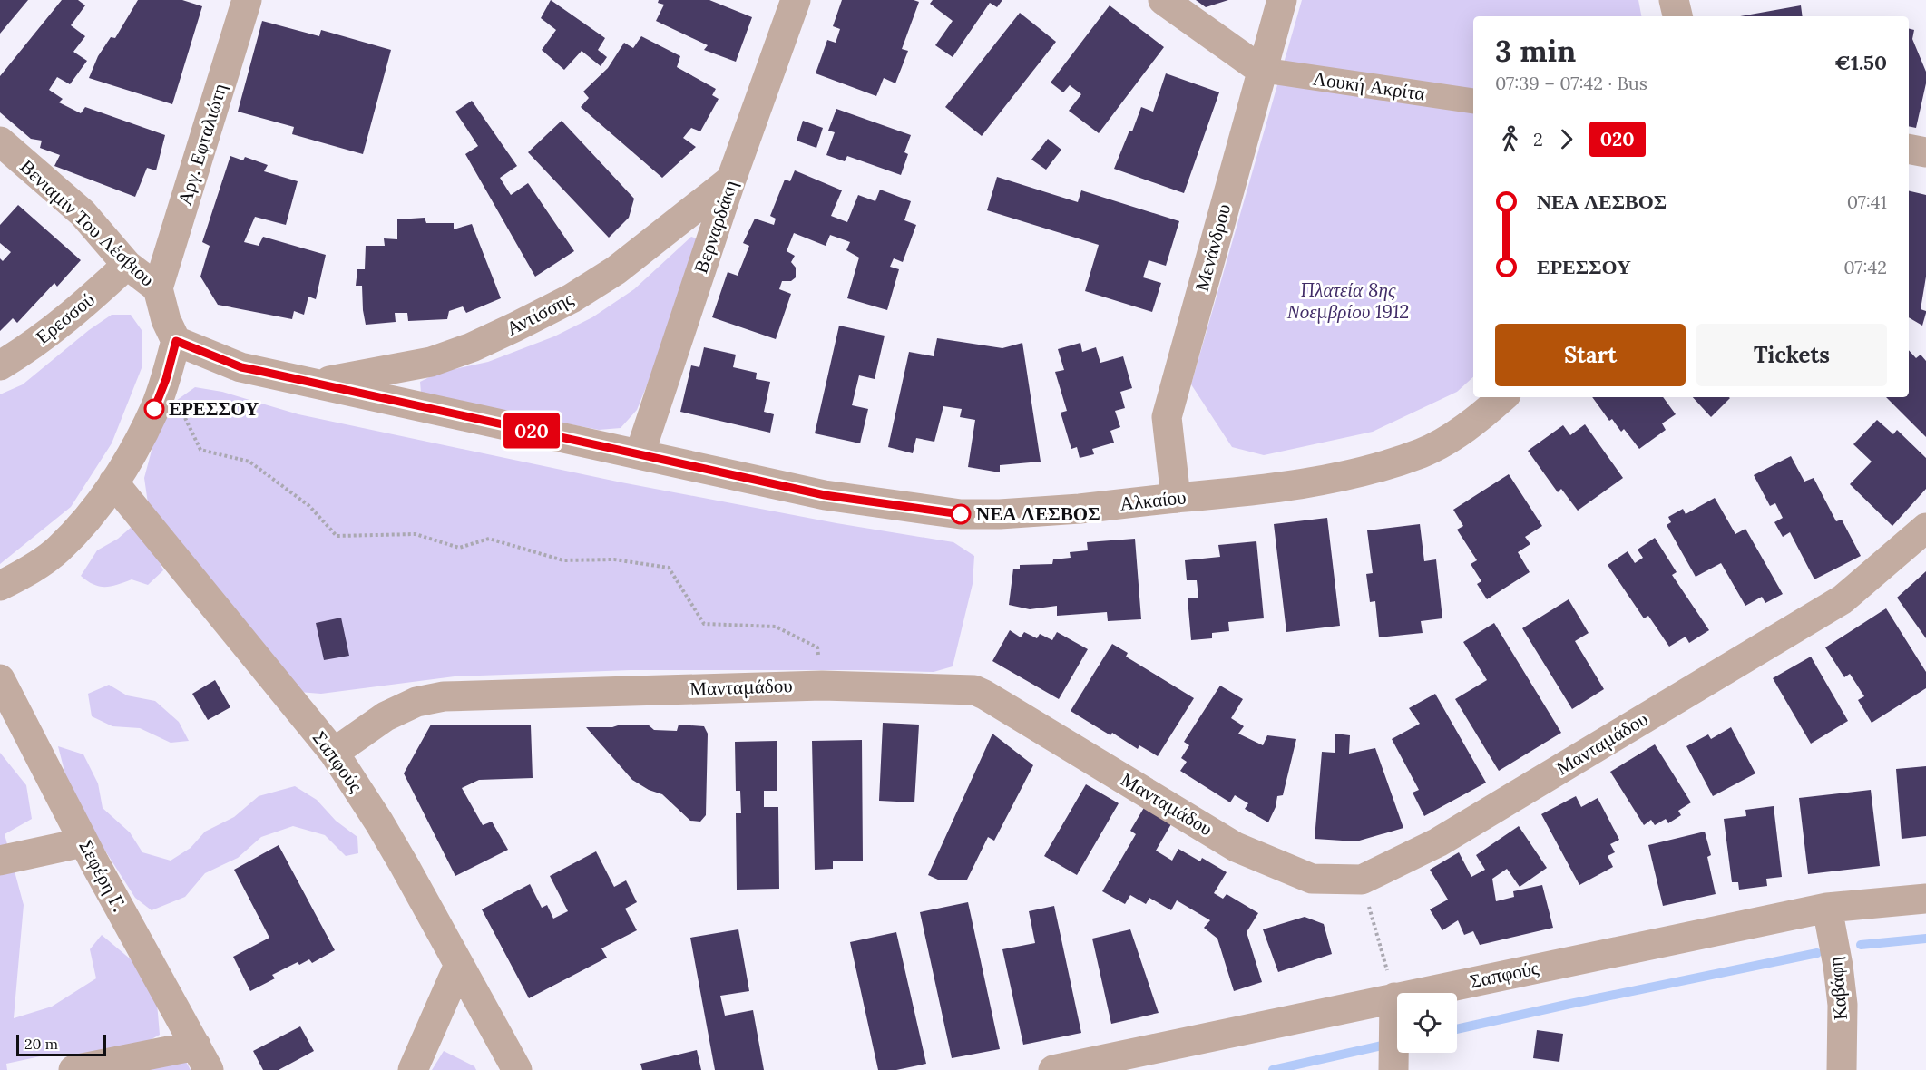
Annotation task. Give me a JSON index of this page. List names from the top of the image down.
{
  "streets": {
    "street": [
      "Λουκή Ακρίτα",
      "Αργ. Εφταλιώτη",
      "Βενιαμίν Του Λέσβιου",
      "Βερναρδάκη",
      "Μενάνδρου",
      "Αντίσσης",
      "Ερεσσού",
      "Αλκαίου",
      "Μανταμάδου",
      "Σαπφούς",
      "Σεφέρη Γ.",
      "Καβάφη"
    ]
  },
  "crossings": [
    ["Λουκή Ακρίτα", "Μενάνδρου"],
    ["Αργ. Εφταλιώτη", "Βενιαμίν Του Λέσβιου"],
    ["Βενιαμίν Του Λέσβιου", "Ερεσσού"],
    ["Βενιαμίν Του Λέσβιου", "Αλκαίου"],
    ["Βερναρδάκη", "Αντίσσης"],
    ["Βερναρδάκη", "Αλκαίου"],
    ["Μενάνδρου", "Αλκαίου"],
    ["Αντίσσης", "Αλκαίου"],
    ["Μανταμάδου", "Σαπφούς"],
    ["Σαπφούς", "Καβάφη"]
  ],
  "parks": ["Πλατεία 8ης Νοεμβρίου 1912"],
  "places": ["ΕΡΕΣΣΟΥ", "ΝΕΑ ΛΕΣΒΟΣ"],
  "lines": ["bus line 020"],
  "scale_bar": "20 m",
  "page": {
    "on_map": "020",
    "heading": ["3 min", "07:39 – 07:42 · Bus", "€1.50"],
    "legs": ["2", "020"],
    "list": [
      {
        "name": "ΝΕΑ ΛΕΣΒΟΣ",
        "value": "07:41"
      },
      {
        "name": "ΕΡΕΣΣΟΥ",
        "value": "07:42"
      }
    ],
    "buttons": ["Start", "Tickets"],
    "scale": "20 m"
  }
}
